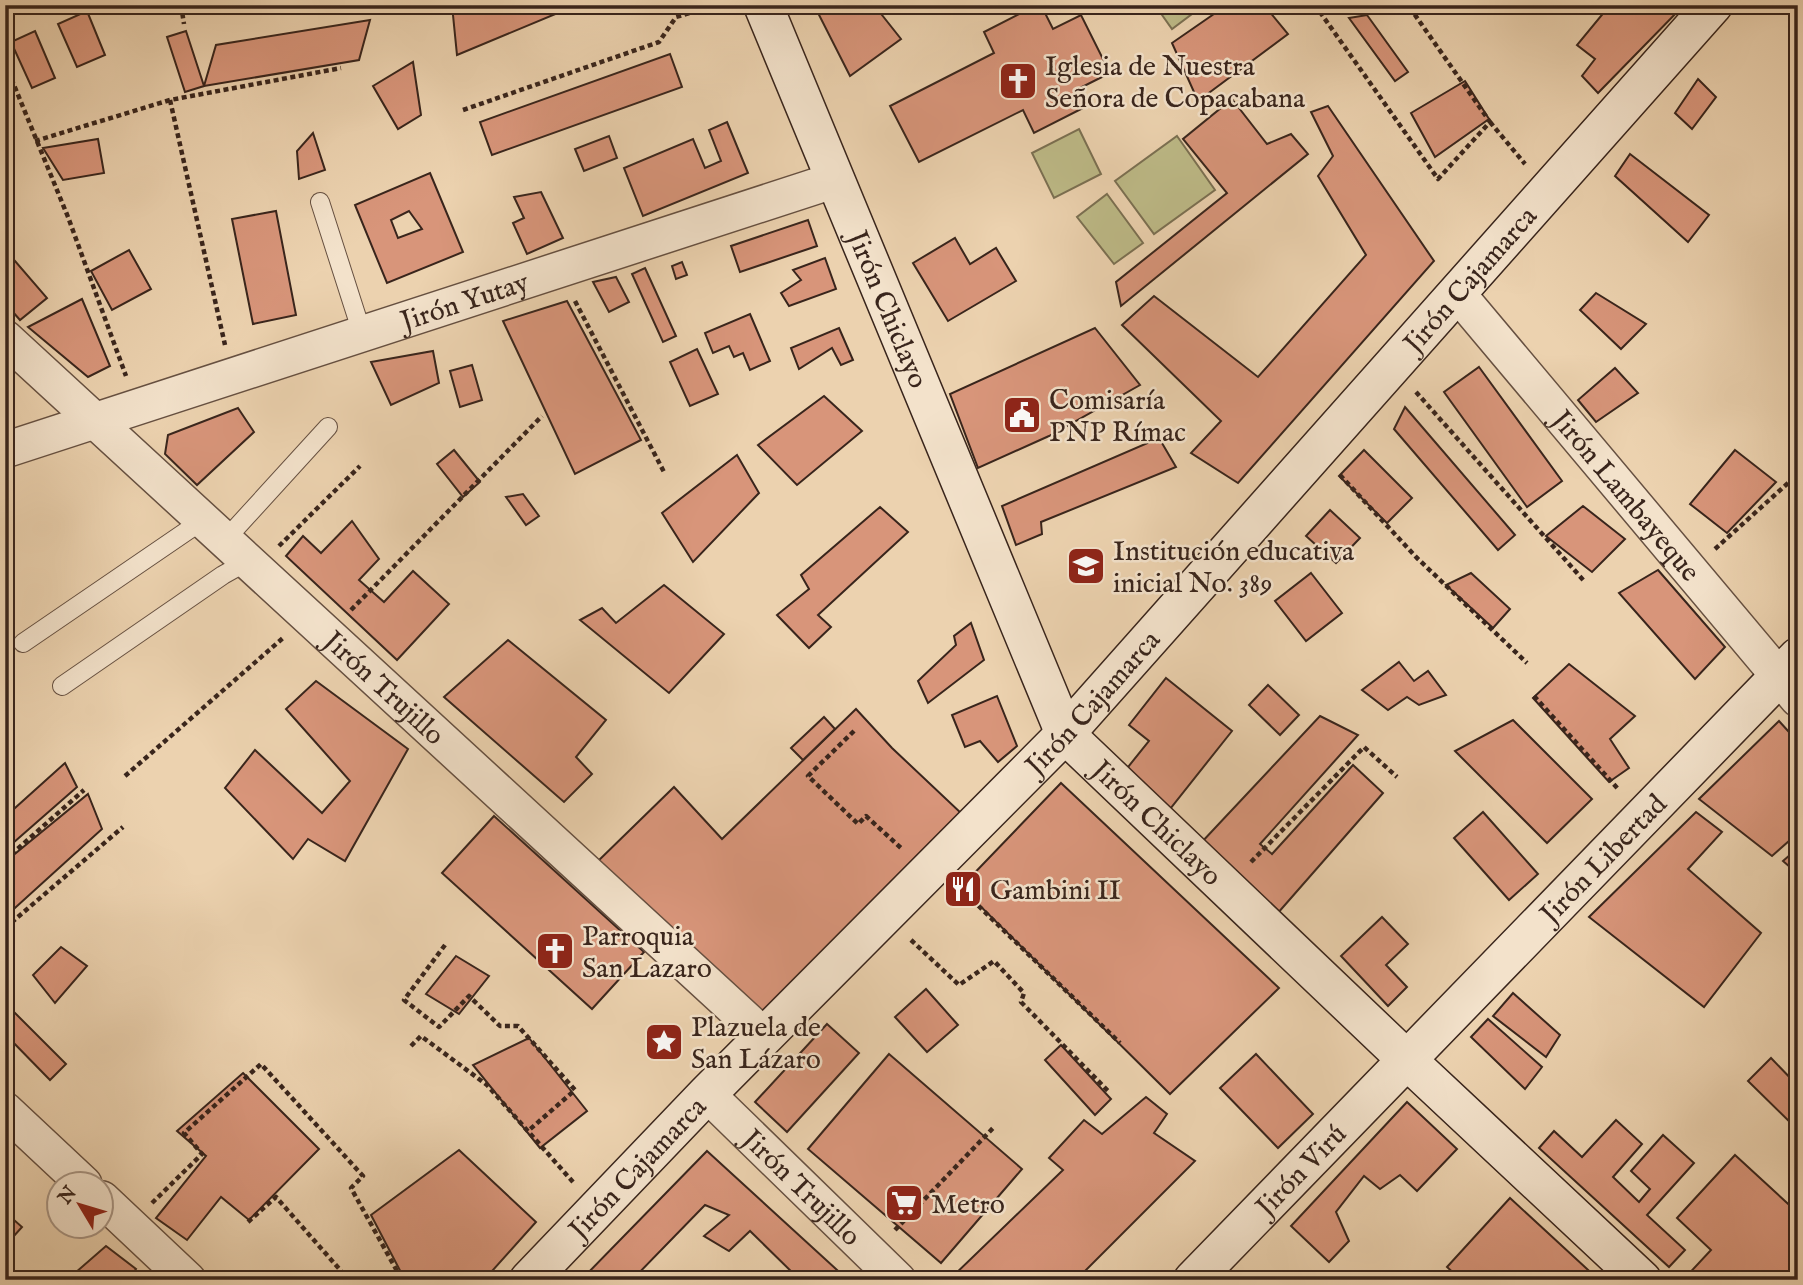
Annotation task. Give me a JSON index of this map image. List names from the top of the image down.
{
  "streets": {
    "street": [
      "Jirón Cajamarca",
      "Jirón Yutay",
      "Jirón Chiclayo",
      "Jirón Lambayeque",
      "Jirón Trujillo",
      "Jirón Libertad",
      "Jirón Virú"
    ]
  },
  "crossings": [
    ["Jirón Cajamarca", "Jirón Chiclayo"],
    ["Jirón Cajamarca", "Jirón Lambayeque"],
    ["Jirón Cajamarca", "Jirón Trujillo"],
    ["Jirón Yutay", "Jirón Chiclayo"],
    ["Jirón Yutay", "Jirón Trujillo"],
    ["Jirón Chiclayo", "Jirón Libertad"],
    ["Jirón Chiclayo", "Jirón Virú"],
    ["Jirón Lambayeque", "Jirón Libertad"],
    ["Jirón Libertad", "Jirón Virú"]
  ],
  "places": {
    "church": ["Iglesia de Nuestra Señora de Copacabana", "Parroquia San Lazaro"],
    "public building": ["Comisaría PNP Rímac"],
    "school or university": ["Institución educativa inicial No. 389"],
    "restaurant": ["Gambini II"],
    "place": ["Plazuela de San Lázaro"],
    "supermarket": ["Metro"]
  },
  "north": "top left"
}
